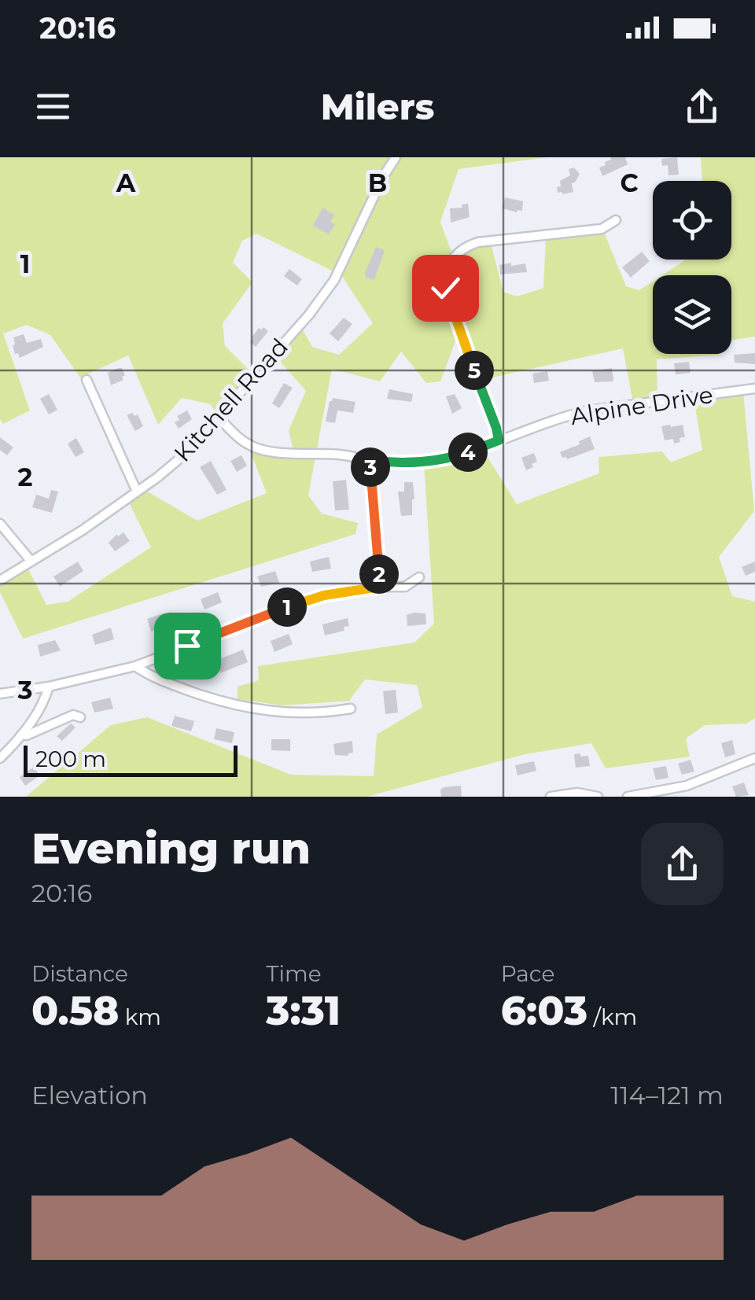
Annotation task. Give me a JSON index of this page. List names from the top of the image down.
{
  "streets": {
    "street": ["Kitchell Road", "Alpine Drive"]
  },
  "crossings": [
    ["Kitchell Road", "Alpine Drive"]
  ],
  "scale_bar": "200 m",
  "page": {
    "status": "20:16",
    "header": "Milers",
    "pins": [
      "5",
      "4",
      "3",
      "2",
      "1"
    ],
    "scale": "200 m",
    "heading": ["Evening run", "20:16"],
    "stats": [
      ["Distance", "0.58 km"],
      ["Time", "3:31"],
      ["Pace", "6:03 /km"]
    ],
    "chart": ["Elevation", "114–121 m"]
  },
  "grid": {
    "columns": ["A", "B", "C"],
    "rows": ["1", "2", "3"]
  }
}
